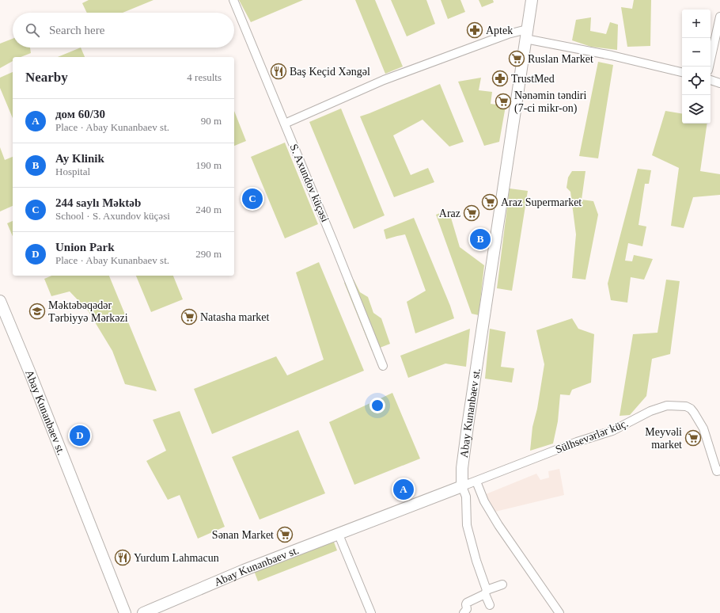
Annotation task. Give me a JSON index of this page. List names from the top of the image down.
{
  "streets": {
    "street": ["S. Axundov küçəsi", "Abay Kunanbaev st.", "Sülhsevərlər küç."]
  },
  "crossings": [
    ["Abay Kunanbaev st.", "Sülhsevərlər küç."]
  ],
  "places": {
    "pharmacy": ["Aptek", "TrustMed"],
    "supermarket": [
      "Ruslan Market",
      "Nənəmin təndiri (7-ci mikr-on)",
      "Araz Supermarket",
      "Araz",
      "Natasha market",
      "Meyvəli market",
      "Sənan Market"
    ],
    "restaurant": ["Baş Keçid Xəngəl", "Yurdum Lahmacun"],
    "school or university": ["Məktəbəqədər Tərbiyyə Mərkəzi"]
  },
  "page": {
    "map_buttons": ["+", "−"],
    "search": "Search here",
    "heading": ["Nearby", "4 results"],
    "list": [
      {
        "mark": "A",
        "name": "дом 60/30",
        "note": "Place · Abay Kunanbaev st.",
        "value": "90 m"
      },
      {
        "mark": "B",
        "name": "Ay Klinik",
        "note": "Hospital",
        "value": "190 m"
      },
      {
        "mark": "C",
        "name": "244 saylı Məktəb",
        "note": "School · S. Axundov küçəsi",
        "value": "240 m"
      },
      {
        "mark": "D",
        "name": "Union Park",
        "note": "Place · Abay Kunanbaev st.",
        "value": "290 m"
      }
    ],
    "pins": [
      "C",
      "B",
      "D",
      "A"
    ]
  }
}
